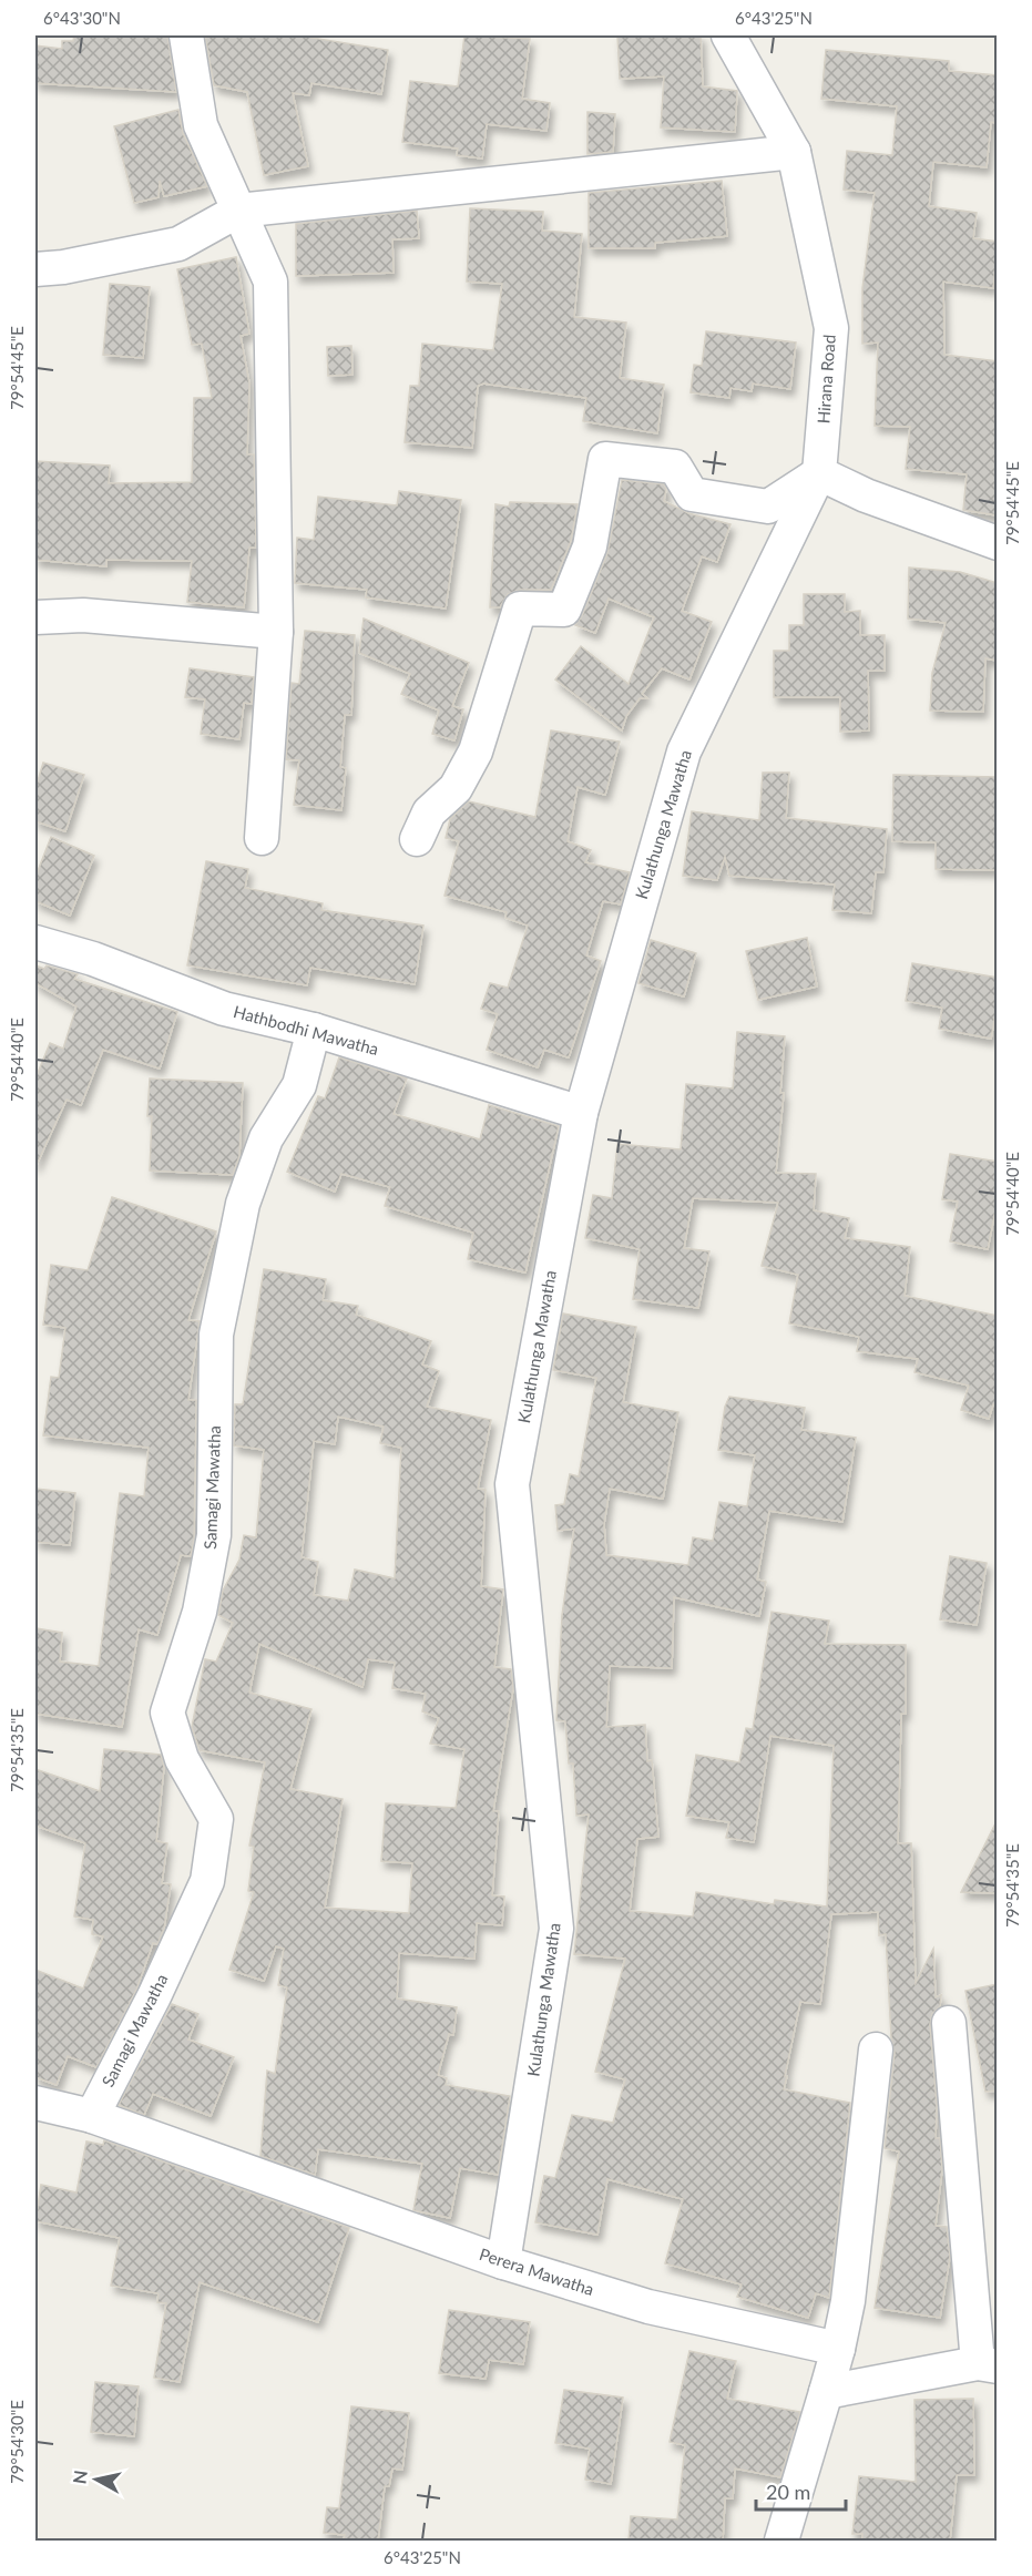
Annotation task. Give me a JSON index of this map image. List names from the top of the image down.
{
  "streets": {
    "street": [
      "Hirana Road",
      "Kulathunga Mawatha",
      "Hathbodhi Mawatha",
      "Samagi Mawatha",
      "Perera Mawatha"
    ]
  },
  "crossings": [
    ["Hirana Road", "Kulathunga Mawatha"],
    ["Kulathunga Mawatha", "Hathbodhi Mawatha"],
    ["Kulathunga Mawatha", "Perera Mawatha"],
    ["Hathbodhi Mawatha", "Samagi Mawatha"],
    ["Samagi Mawatha", "Perera Mawatha"]
  ],
  "scale_bar": "20 m",
  "north": "left",
  "coordinates": [
    "6°43'30\"N",
    "6°43'25\"N",
    "79°54'45\"E",
    "79°54'40\"E",
    "79°54'35\"E",
    "79°54'30\"E"
  ]
}
